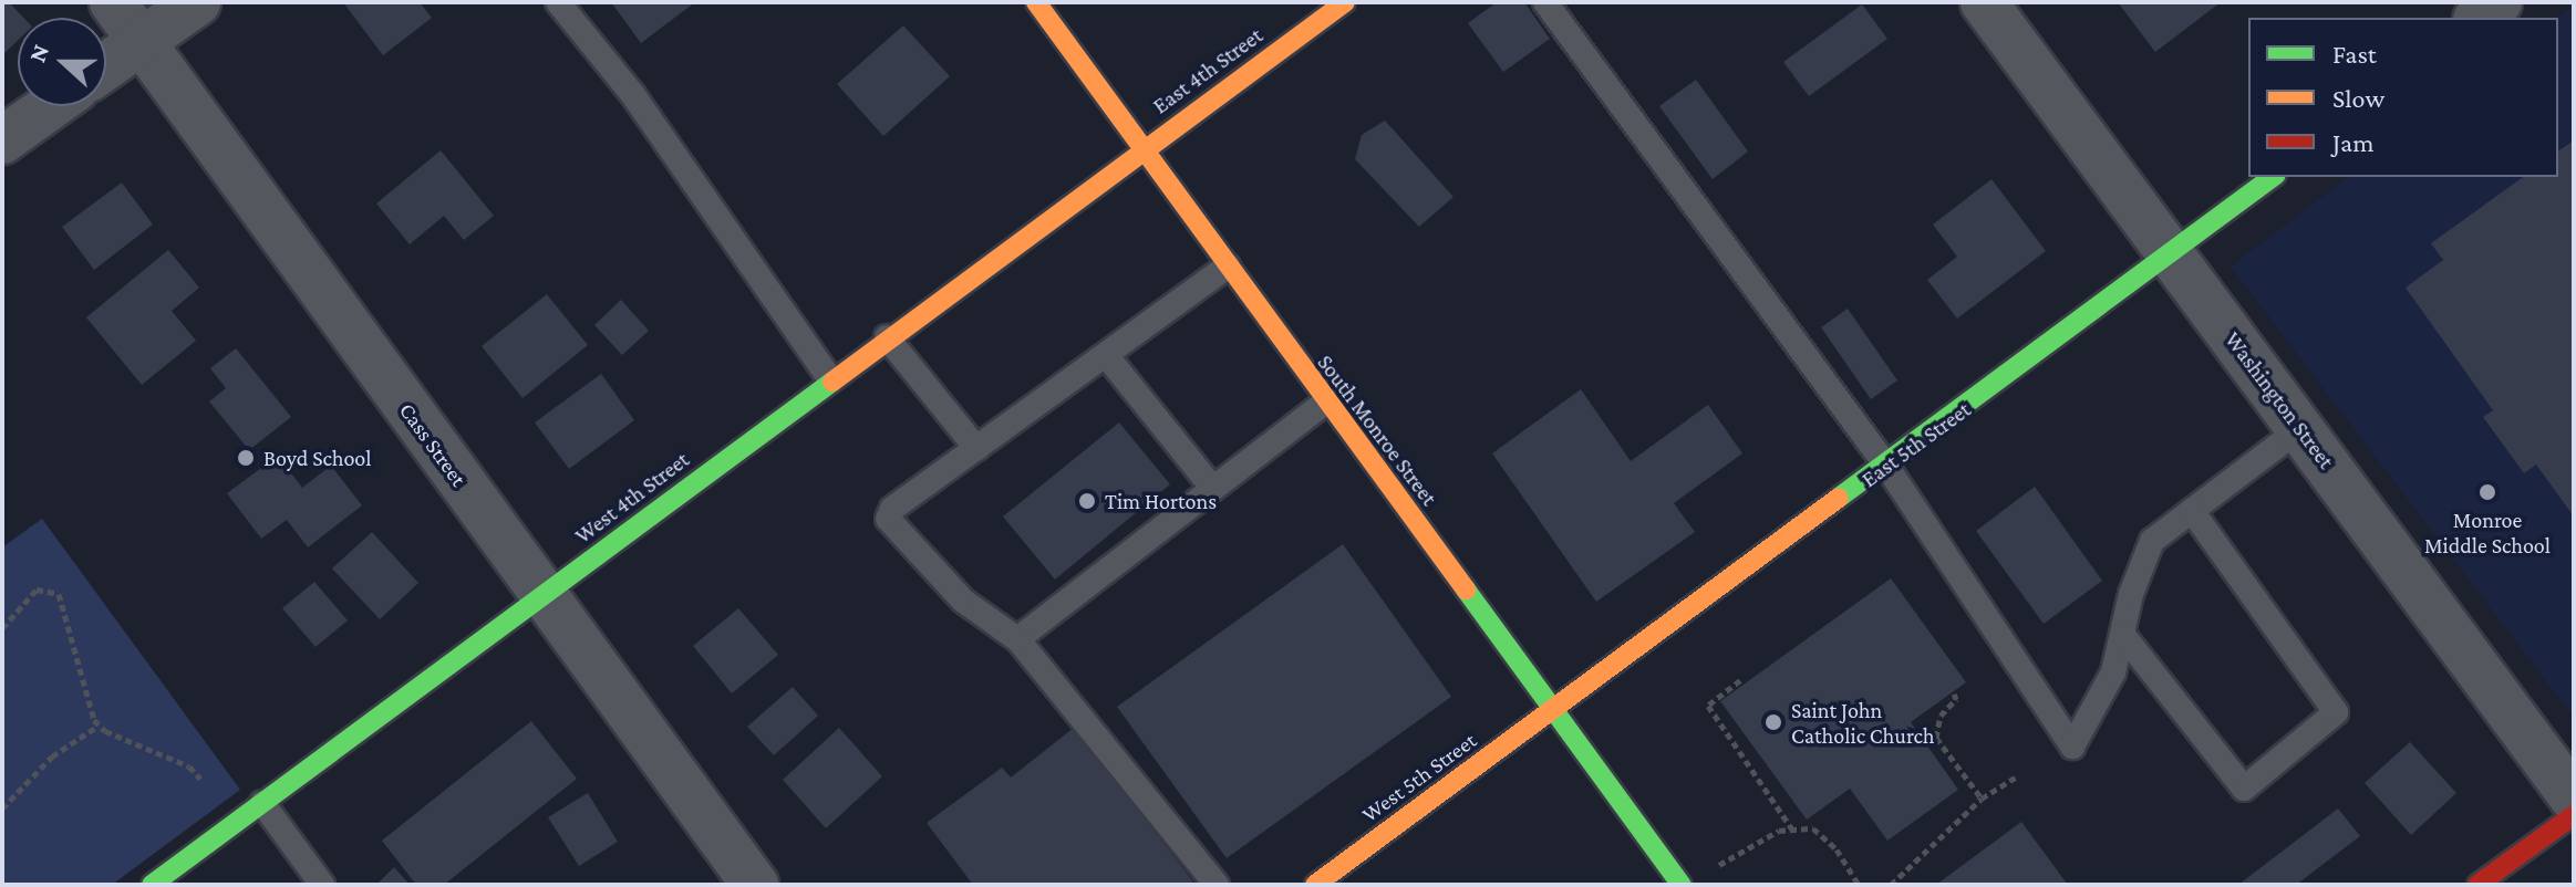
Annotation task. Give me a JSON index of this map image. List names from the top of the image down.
{
  "streets": {
    "street": [
      "East 4th Street",
      "Washington Street",
      "South Monroe Street",
      "Cass Street",
      "East 5th Street",
      "West 4th Street",
      "West 5th Street"
    ]
  },
  "crossings": [
    ["East 4th Street", "South Monroe Street"],
    ["East 4th Street", "West 4th Street"],
    ["Washington Street", "East 5th Street"],
    ["South Monroe Street", "East 5th Street"],
    ["South Monroe Street", "West 4th Street"],
    ["South Monroe Street", "West 5th Street"],
    ["Cass Street", "West 4th Street"],
    ["East 5th Street", "West 5th Street"]
  ],
  "places": [
    "Boyd School",
    "Monroe Middle School",
    "Tim Hortons",
    "Saint John Catholic Church"
  ],
  "legend": ["Fast", "Slow", "Jam"],
  "north": "left"
}
